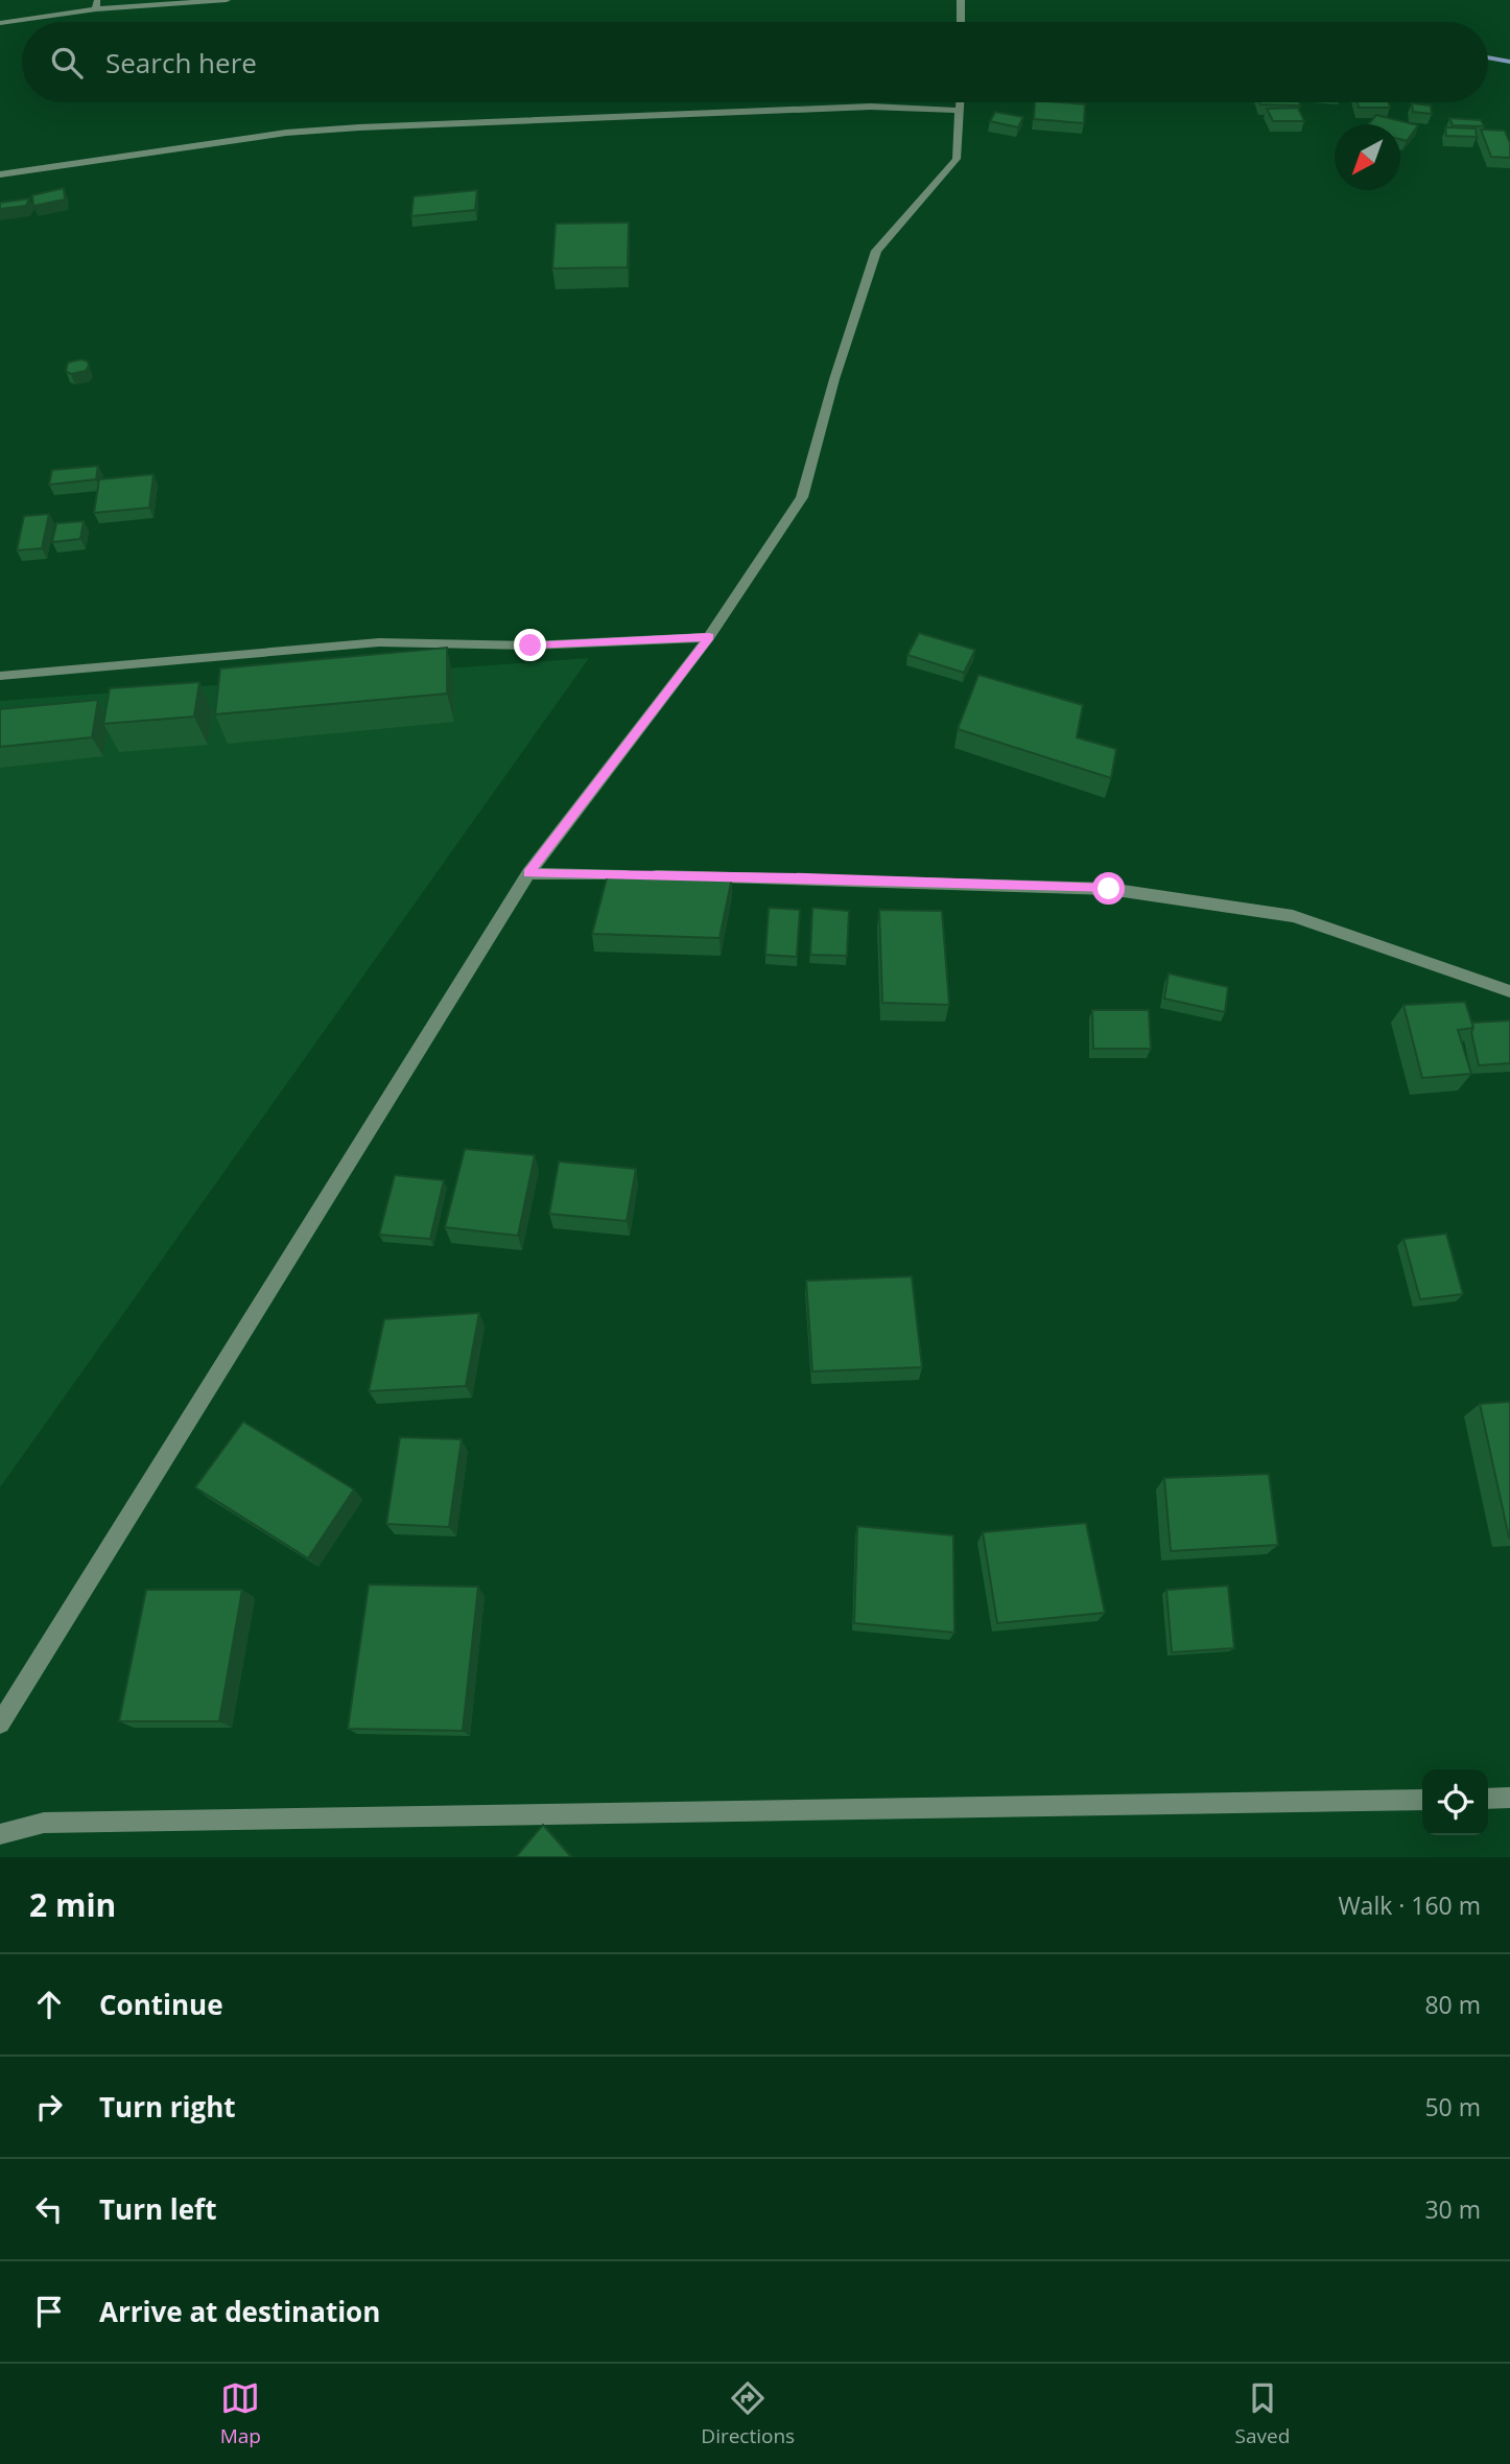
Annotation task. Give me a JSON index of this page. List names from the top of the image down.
{
  "north": "bottom left",
  "page": {
    "search": "Search here",
    "heading": ["2 min", "Walk · 160 m"],
    "list": [
      ["Continue", "80 m"],
      ["Turn right", "50 m"],
      ["Turn left", "30 m"],
      "Arrive at destination"
    ],
    "nav": ["Map", "Directions", "Saved"]
  }
}
